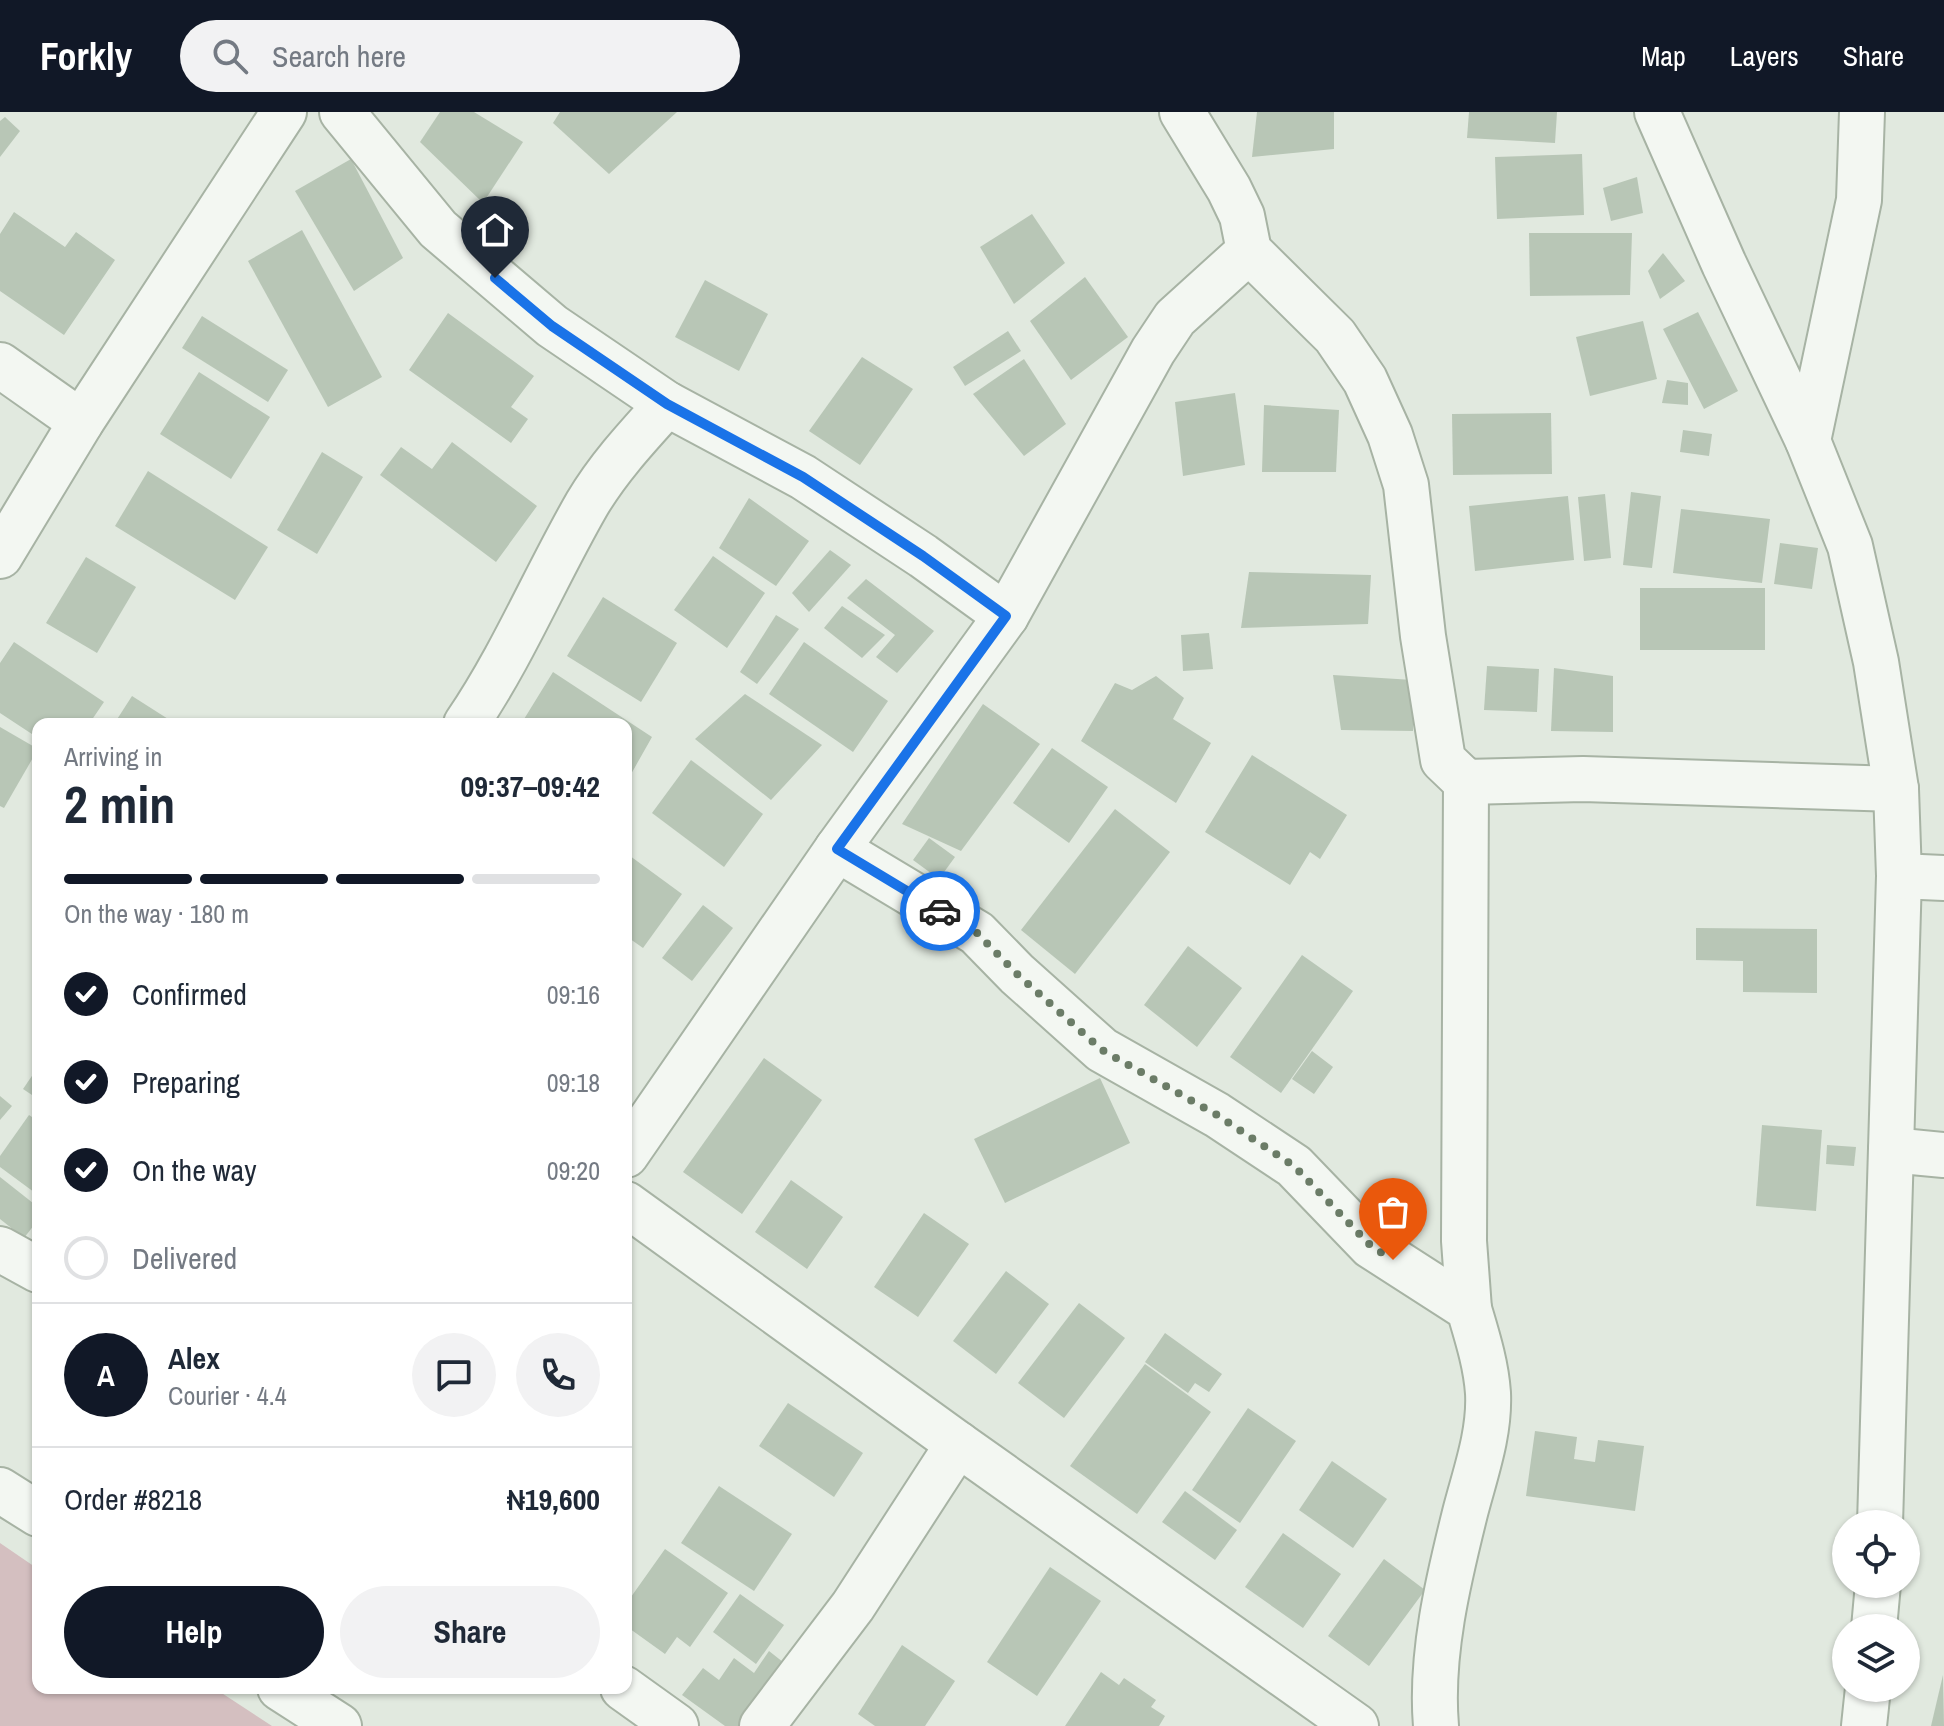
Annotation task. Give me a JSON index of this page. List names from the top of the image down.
{
  "page": {
    "header": "Forkly",
    "search": "Search here",
    "nav": ["Map", "Layers", "Share"],
    "heading": ["2 min", "Arriving in", "09:37–09:42"],
    "panel": [
      "Alex",
      "Courier · 4.4",
      "Order #8218",
      "₦19,600"
    ],
    "bar": "On the way · 180 m",
    "list": [
      ["Confirmed", "09:16"],
      ["Preparing", "09:18"],
      ["On the way", "09:20"],
      "Delivered"
    ],
    "round": "A",
    "buttons": ["Help", "Share"]
  }
}
